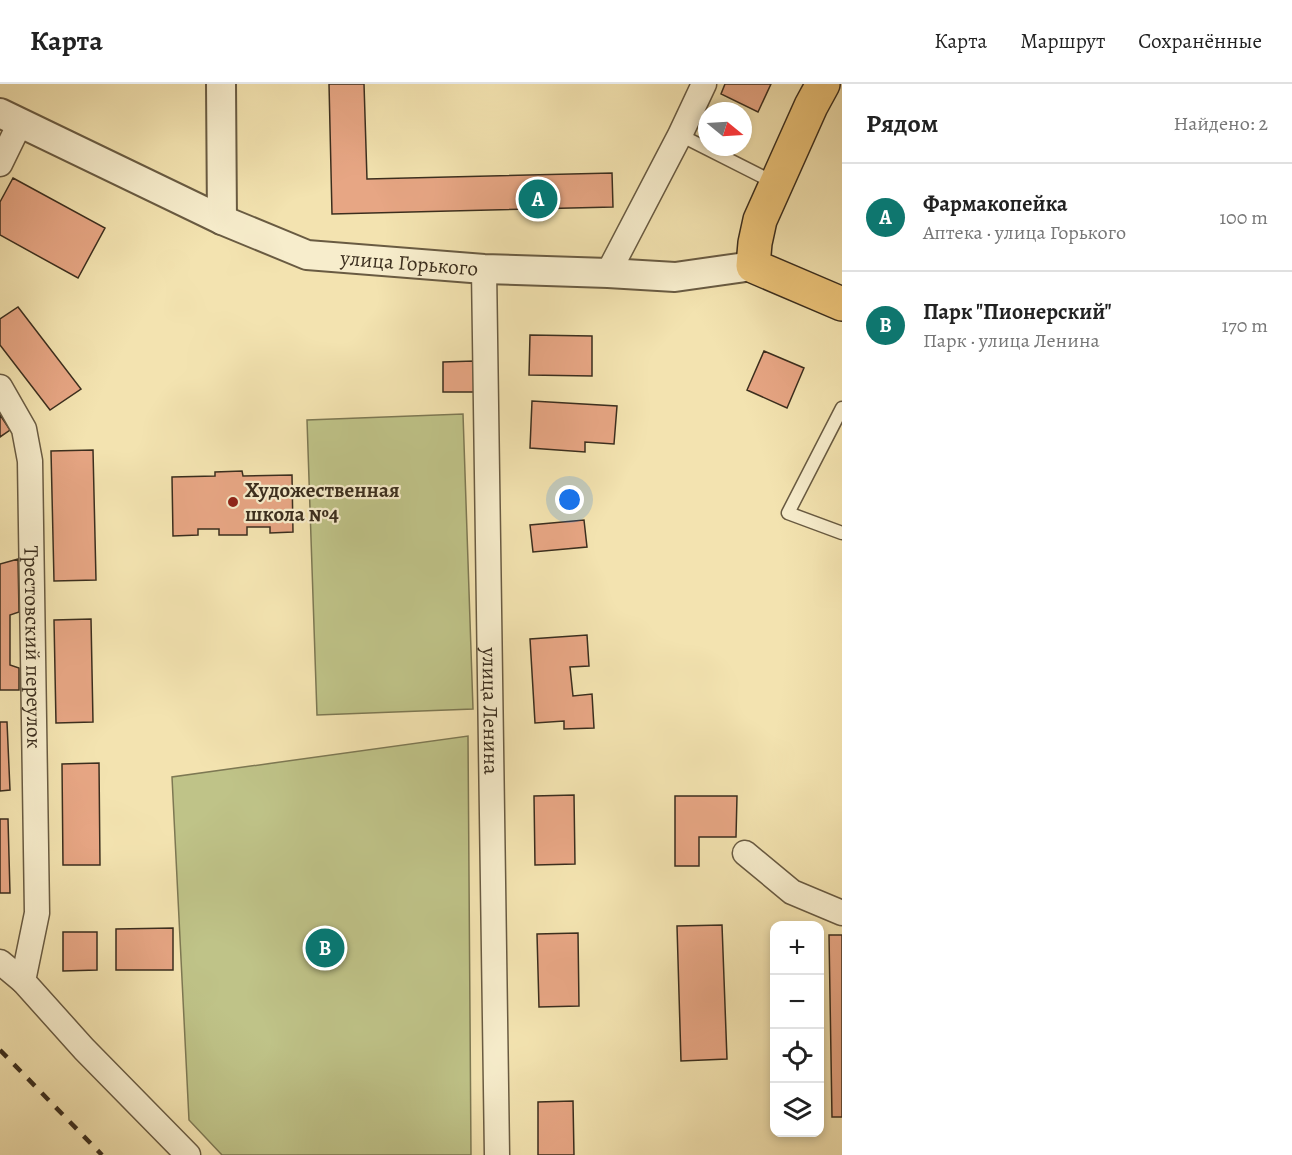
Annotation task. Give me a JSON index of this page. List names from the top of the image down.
{
  "streets": {
    "street": ["улица Горького", "Трестовский переулок", "улица Ленина"]
  },
  "crossings": [
    ["улица Горького", "улица Ленина"]
  ],
  "places": ["Художественная школа №4"],
  "north": "right",
  "page": {
    "header": "Карта",
    "nav": ["Карта", "Маршрут", "Сохранённые"],
    "heading": ["Рядом", "Найдено: 2"],
    "list": [
      {
        "mark": "A",
        "name": "Фармакопейка",
        "note": "Аптека · улица Горького",
        "value": "100 m"
      },
      {
        "mark": "B",
        "name": "Парк \"Пионерский\"",
        "note": "Парк · улица Ленина",
        "value": "170 m"
      }
    ],
    "pins": ["A", "B"],
    "map_buttons": ["+", "−"]
  }
}
